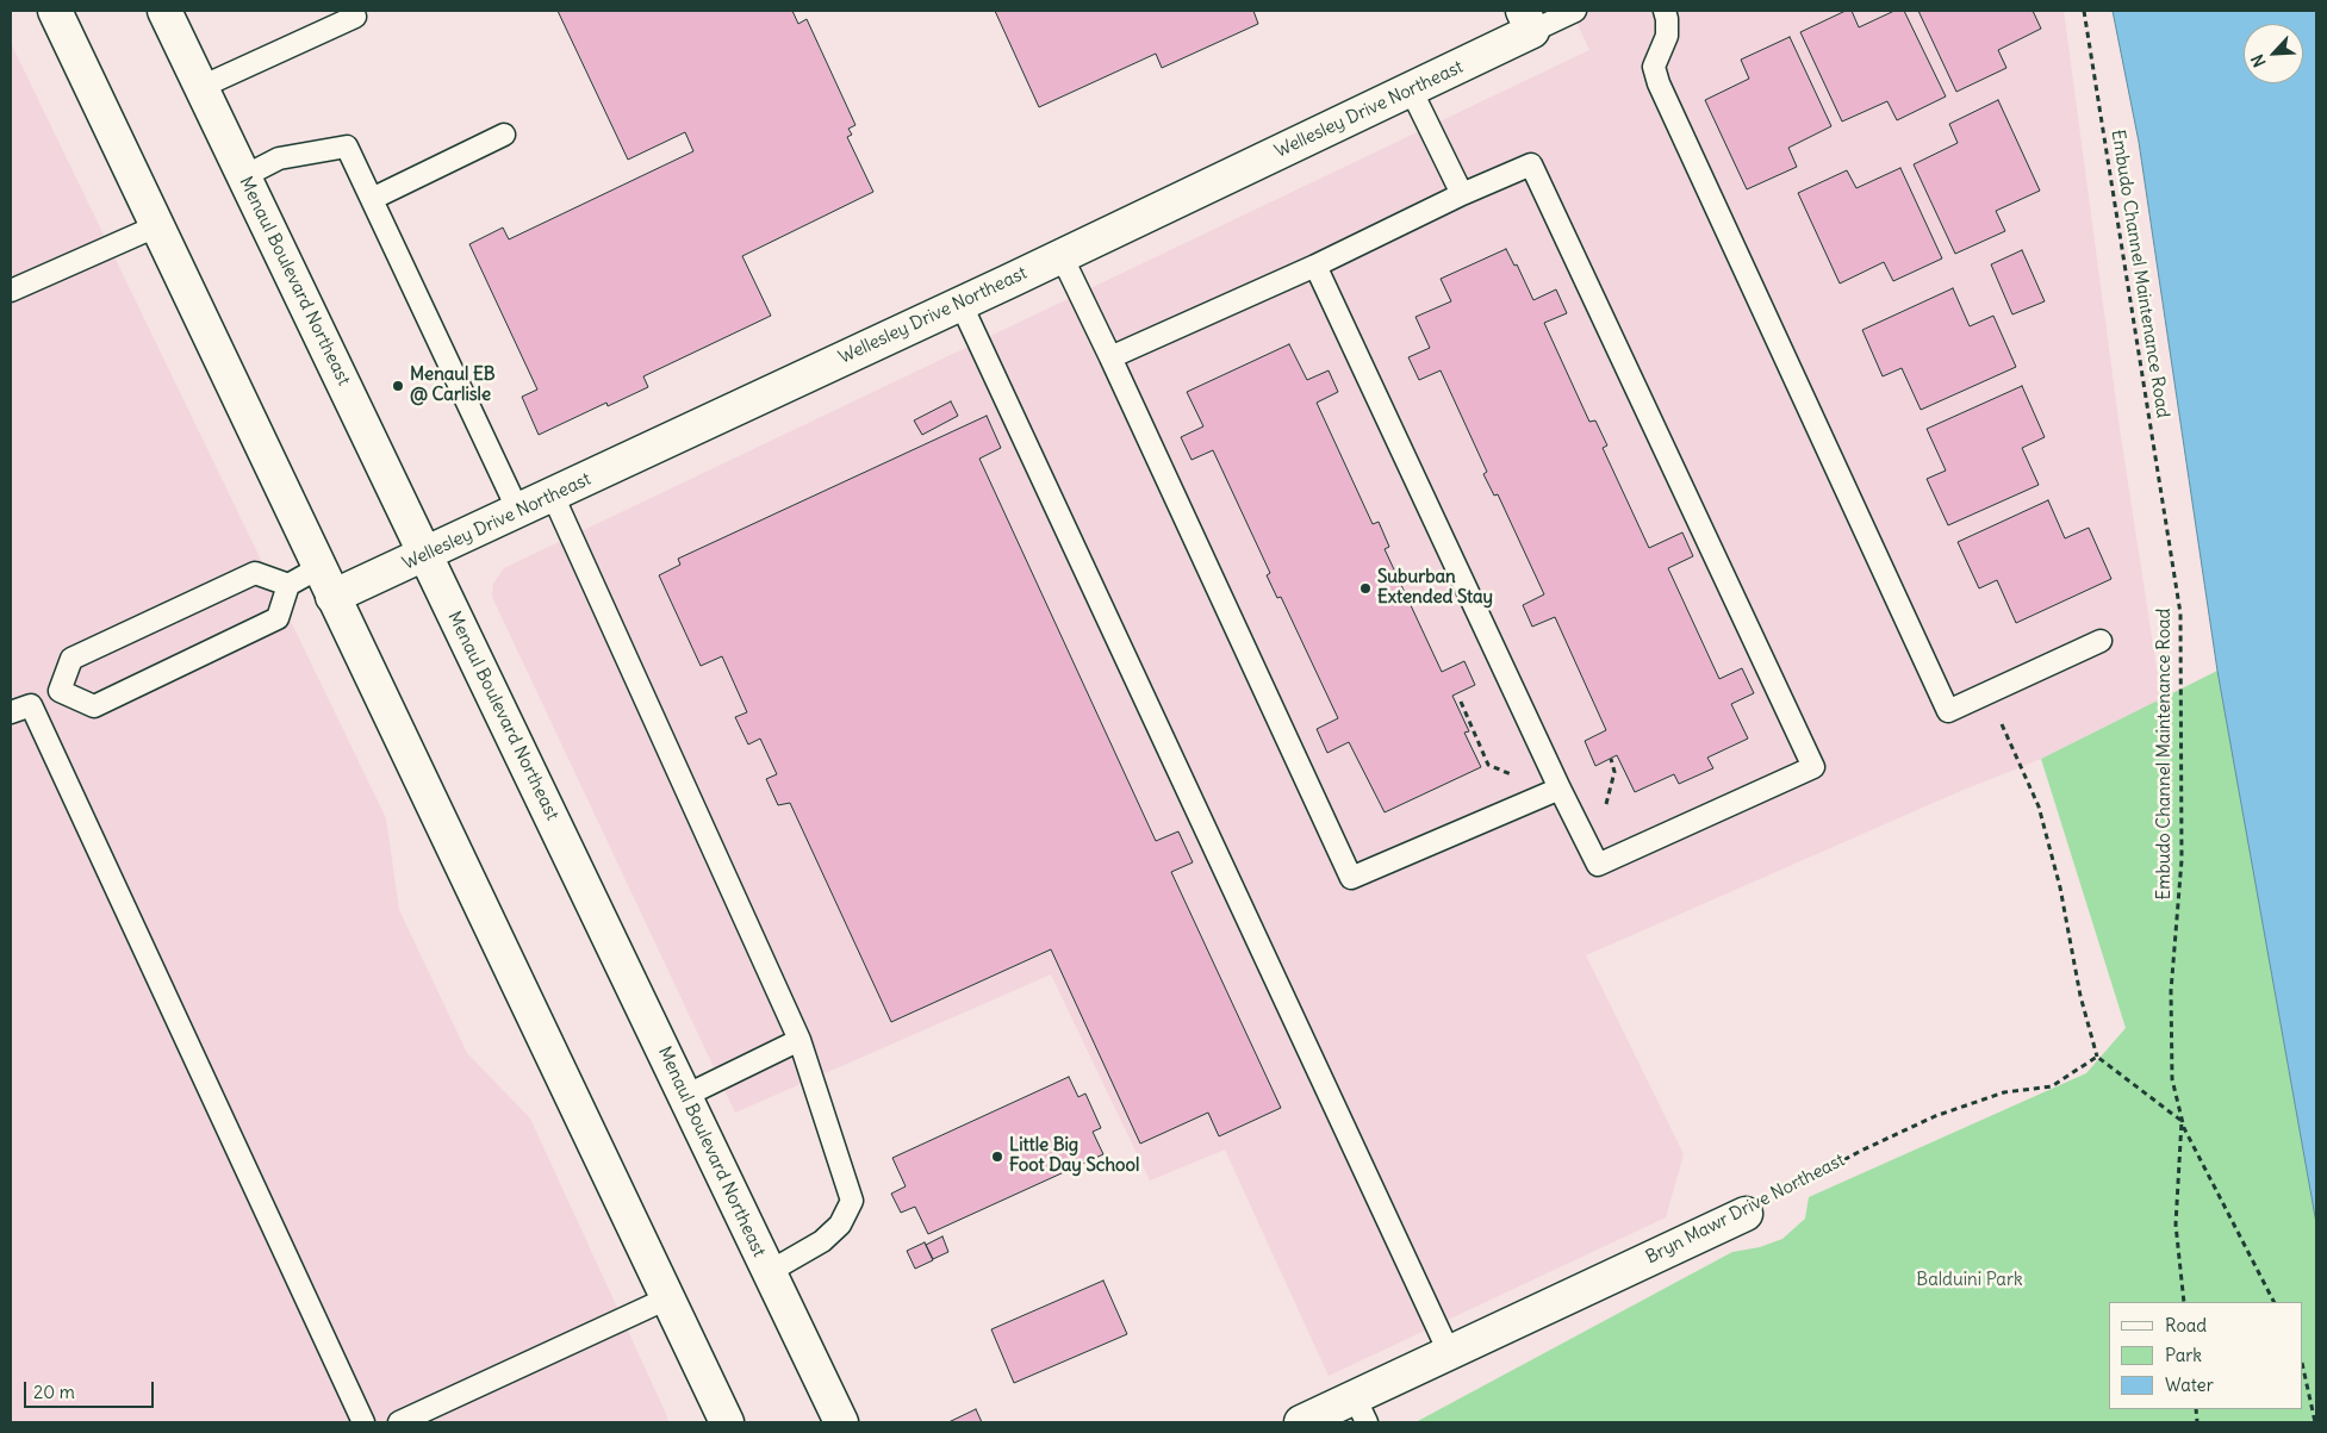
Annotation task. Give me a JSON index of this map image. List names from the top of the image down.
{
  "streets": {
    "main road": ["Wellesley Drive Northeast", "Menaul Boulevard Northeast", "Bryn Mawr Drive Northeast"],
    "path": ["Embudo Channel Maintenance Road"]
  },
  "crossings": [
    ["Wellesley Drive Northeast", "Menaul Boulevard Northeast"]
  ],
  "parks": ["Balduini Park"],
  "places": ["Menaul EB @ Carlisle", "Suburban Extended Stay", "Little Big Foot Day School"],
  "legend": ["Road", "Park", "Water"],
  "scale_bar": "20 m",
  "north": "bottom left"
}
